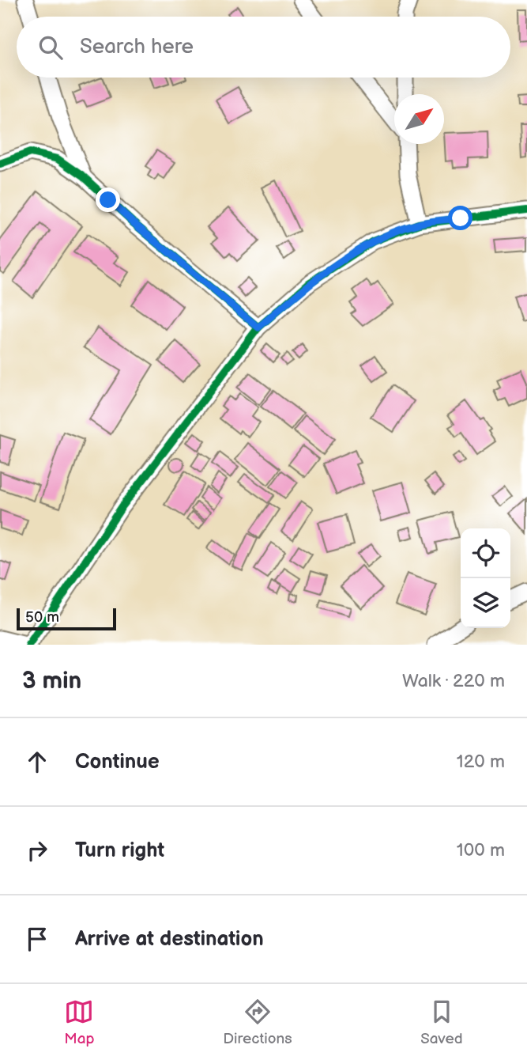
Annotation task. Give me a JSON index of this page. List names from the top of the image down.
{
  "scale_bar": "50 m",
  "north": "top right",
  "page": {
    "search": "Search here",
    "scale": "50 m",
    "heading": ["3 min", "Walk · 220 m"],
    "list": [
      ["Continue", "120 m"],
      ["Turn right", "100 m"],
      "Arrive at destination"
    ],
    "nav": ["Map", "Directions", "Saved"]
  }
}
